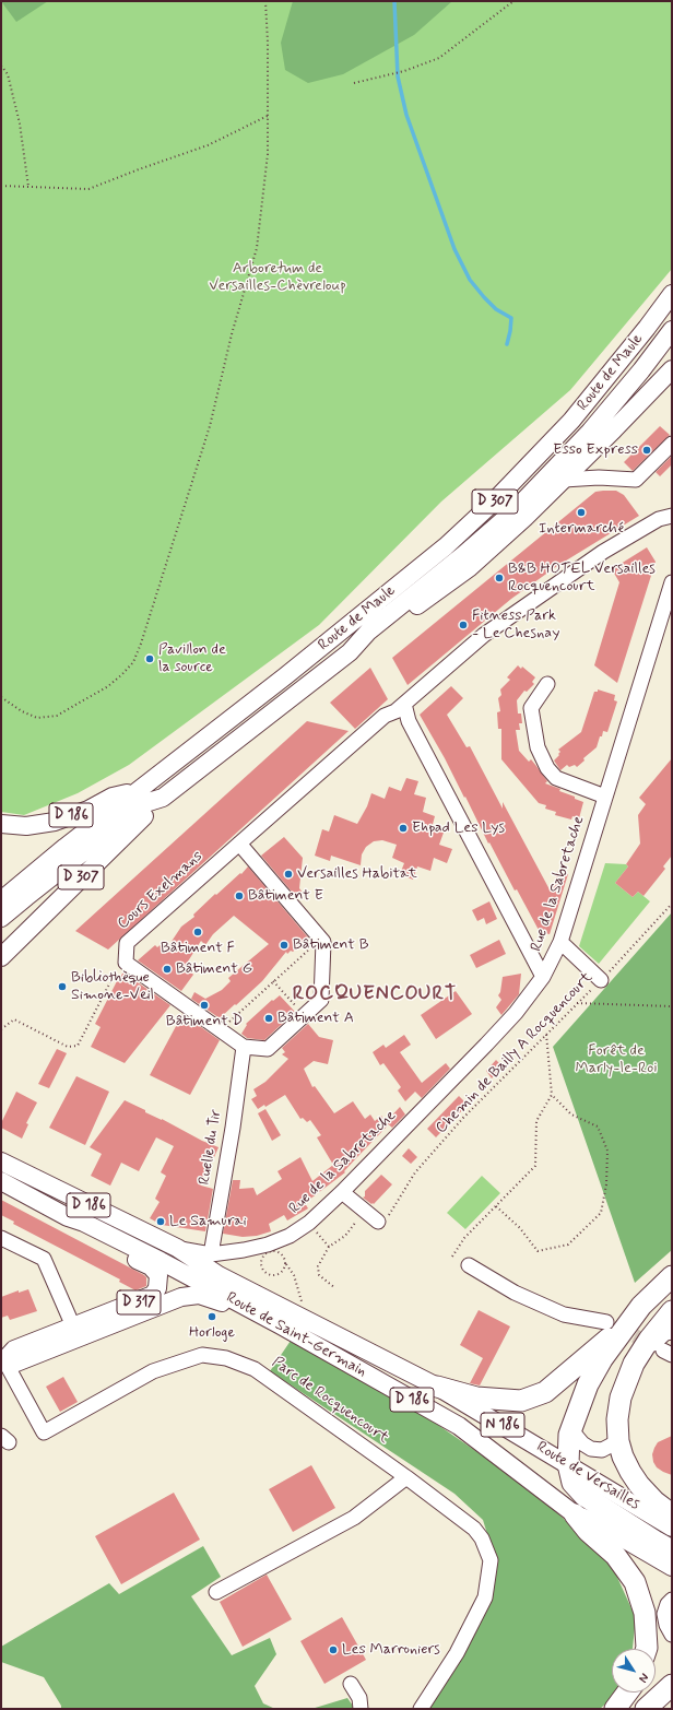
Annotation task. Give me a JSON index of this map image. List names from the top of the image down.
{
  "streets": {
    "main road": [
      "Route de Maule",
      "D 307",
      "D 186",
      "D 317",
      "Route de Saint-Germain",
      "N 186",
      "Route de Versailles"
    ],
    "street": [
      "Rue de la Sabretache",
      "Cours Exelmans",
      "Ruelle du Tir",
      "Parc de Rocquencourt"
    ],
    "path": ["Chemin de Bailly A Rocquencourt"]
  },
  "crossings": [
    ["Route de Maule", "D 307"],
    ["Route de Maule", "D 186"],
    ["D 186", "Route de Saint-Germain"],
    ["Rue de la Sabretache", "Ruelle du Tir"],
    ["Cours Exelmans", "Ruelle du Tir"],
    ["D 317", "Route de Saint-Germain"],
    ["D 317", "Parc de Rocquencourt"],
    ["Route de Saint-Germain", "Route de Versailles"]
  ],
  "districts": ["ROCQUENCOURT"],
  "parks": ["Arboretum de Versailles-Chèvreloup", "Forêt de Marly-le-Roi"],
  "places": [
    "Esso Express",
    "Intermarché",
    "B&B HOTEL Versailles Rocquencourt",
    "Fitness Park - Le Chesnay",
    "Pavillon de la source",
    "Ehpad Les Lys",
    "Versailles Habitat",
    "Bâtiment E",
    "Bâtiment F",
    "Bâtiment B",
    "Bâtiment G",
    "Bibliothèque Simone-Veil",
    "Bâtiment D",
    "Bâtiment A",
    "Le Samurai",
    "Horloge",
    "Les Marroniers"
  ],
  "north": "bottom right"
}
